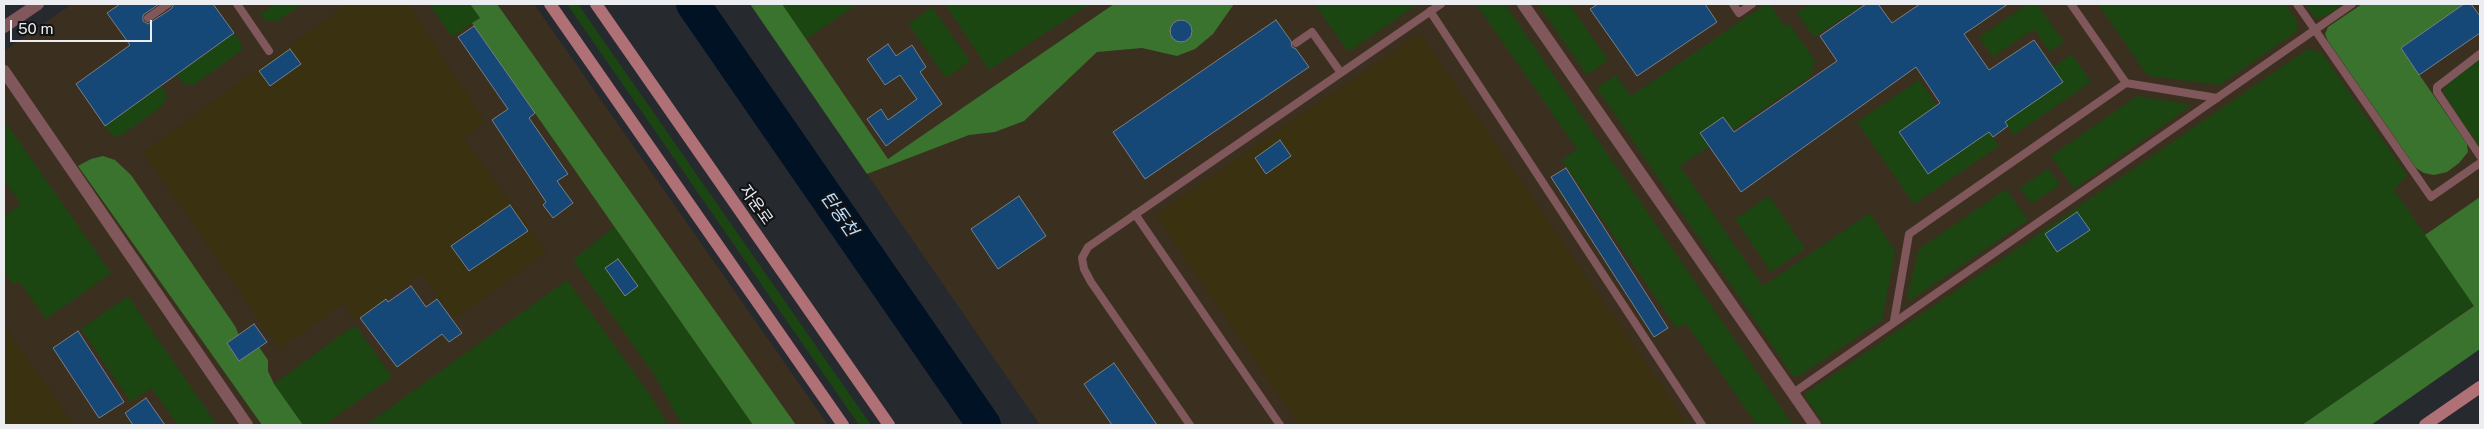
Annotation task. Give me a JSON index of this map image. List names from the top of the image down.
{
  "streets": {
    "street": ["자운로"]
  },
  "water": ["탄동천"],
  "scale_bar": "50 m"
}
